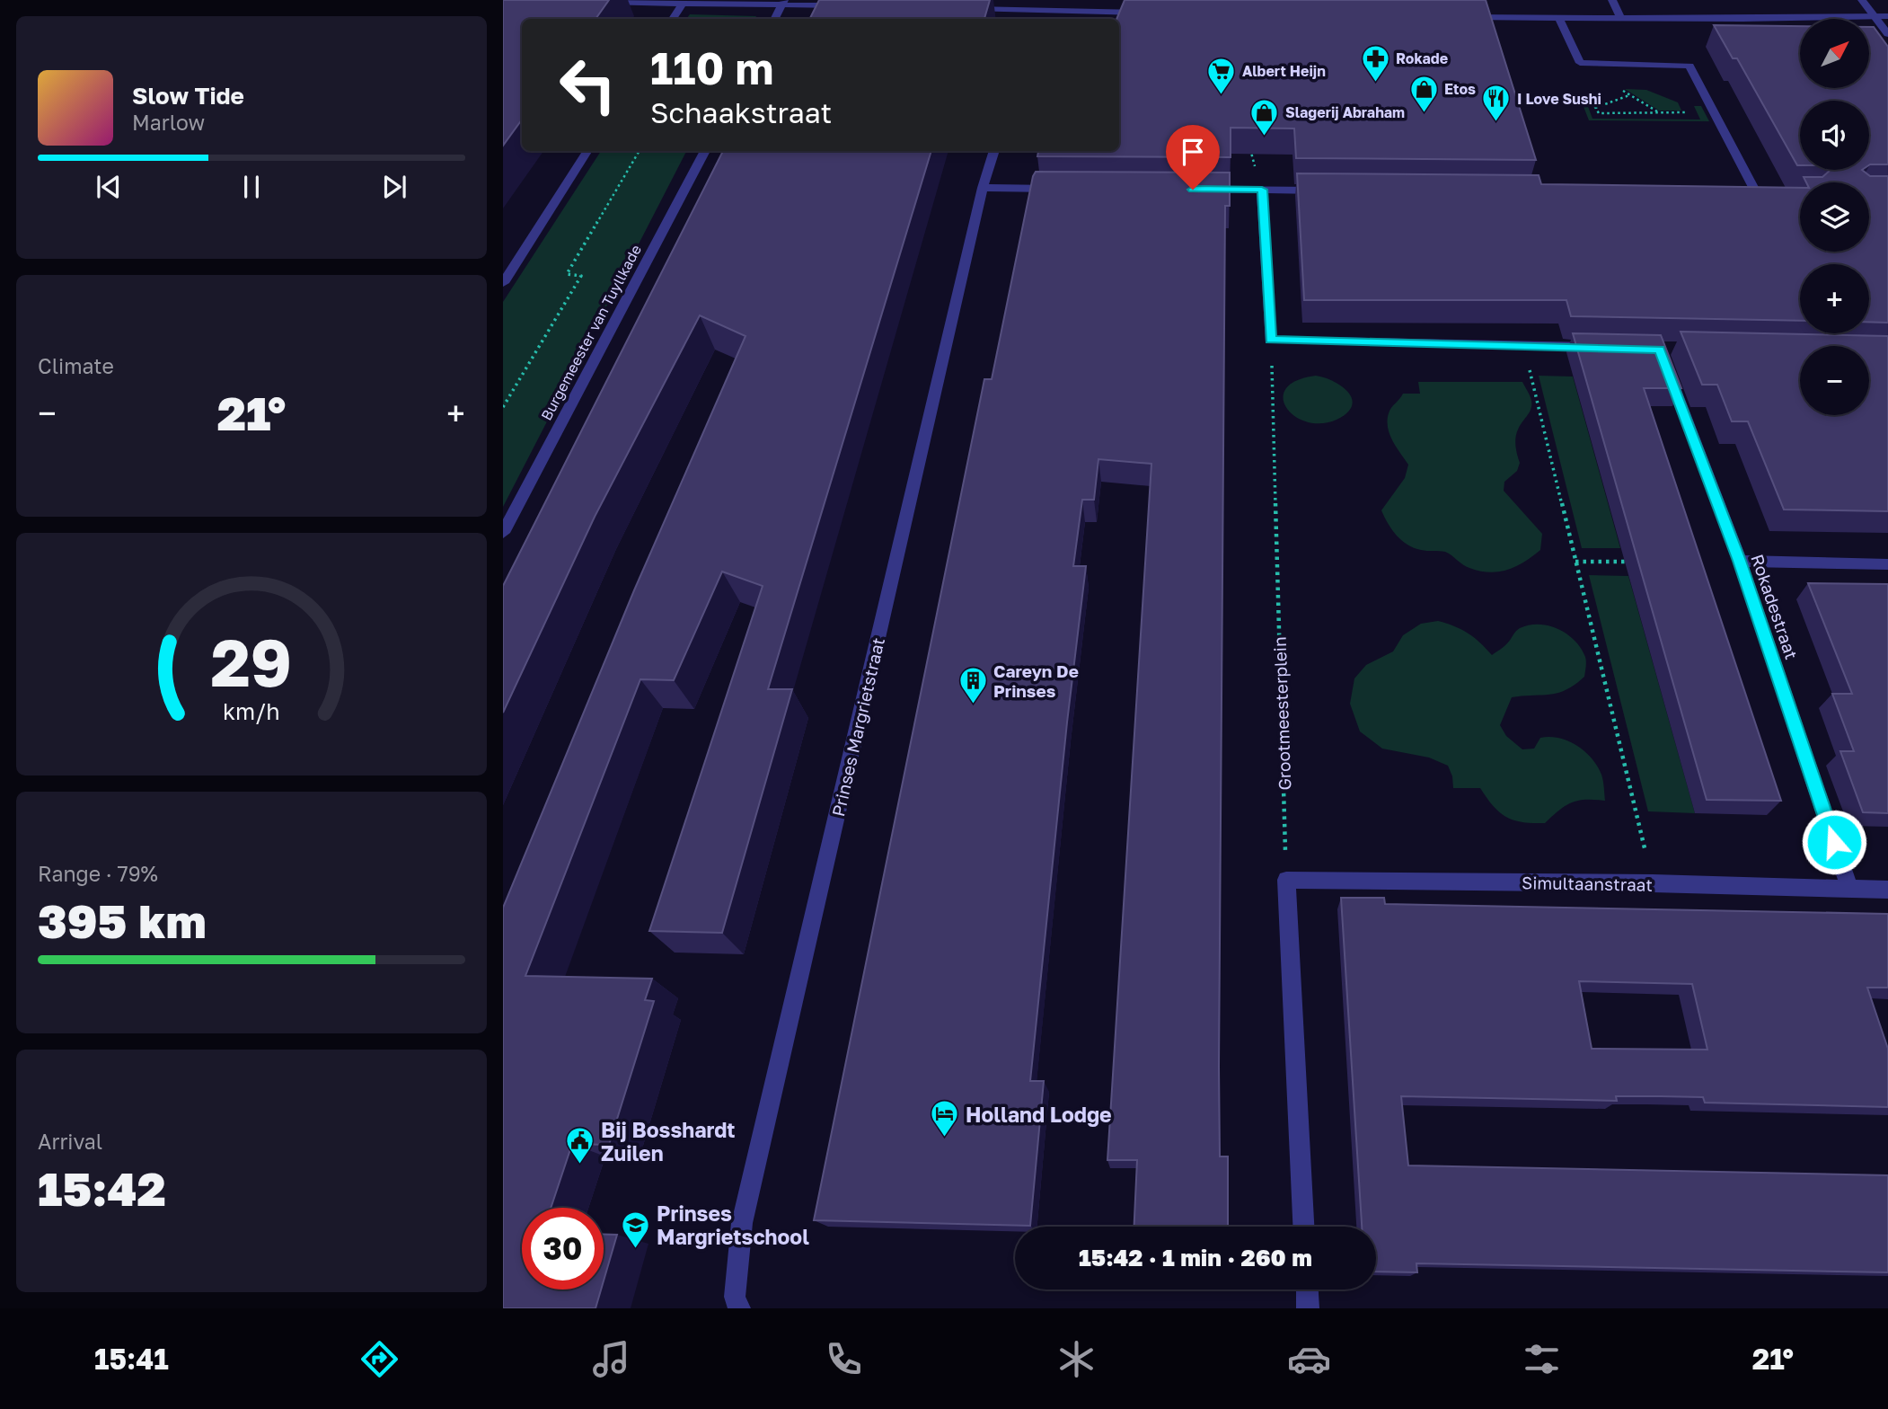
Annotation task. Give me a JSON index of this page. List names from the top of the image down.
{
  "streets": {
    "street": [
      "Burgemeester van Tuyllkade",
      "Rokadestraat",
      "Prinses Margrietstraat",
      "Simultaanstraat"
    ],
    "path": ["Grootmeesterplein"]
  },
  "crossings": [
    ["Rokadestraat", "Simultaanstraat"],
    ["Grootmeesterplein", "Simultaanstraat"]
  ],
  "places": {
    "pharmacy": ["Rokade"],
    "supermarket": ["Albert Heijn"],
    "shop": ["Etos", "Slagerij Abraham"],
    "restaurant": ["I Love Sushi"],
    "building": ["Careyn De Prinses"],
    "hotel": ["Holland Lodge"],
    "public building": ["Bij Bosshardt Zuilen"],
    "school or university": ["Prinses Margrietschool"]
  },
  "north": "top right",
  "page": {
    "map_buttons": ["+", "−"],
    "turn": ["110 m", "Schaakstraat"],
    "song": ["Slow Tide", "Marlow"],
    "tile": [
      "Climate",
      ["Range · 79%", "395 km"],
      ["Arrival", "15:42"]
    ],
    "heat": ["−", "21°", "+"],
    "limit": "30",
    "trip": "15:42 · 1 min · 260 m",
    "tabs": ["15:41", "21°"],
    "gauge": ["29", "km/h"]
  }
}
